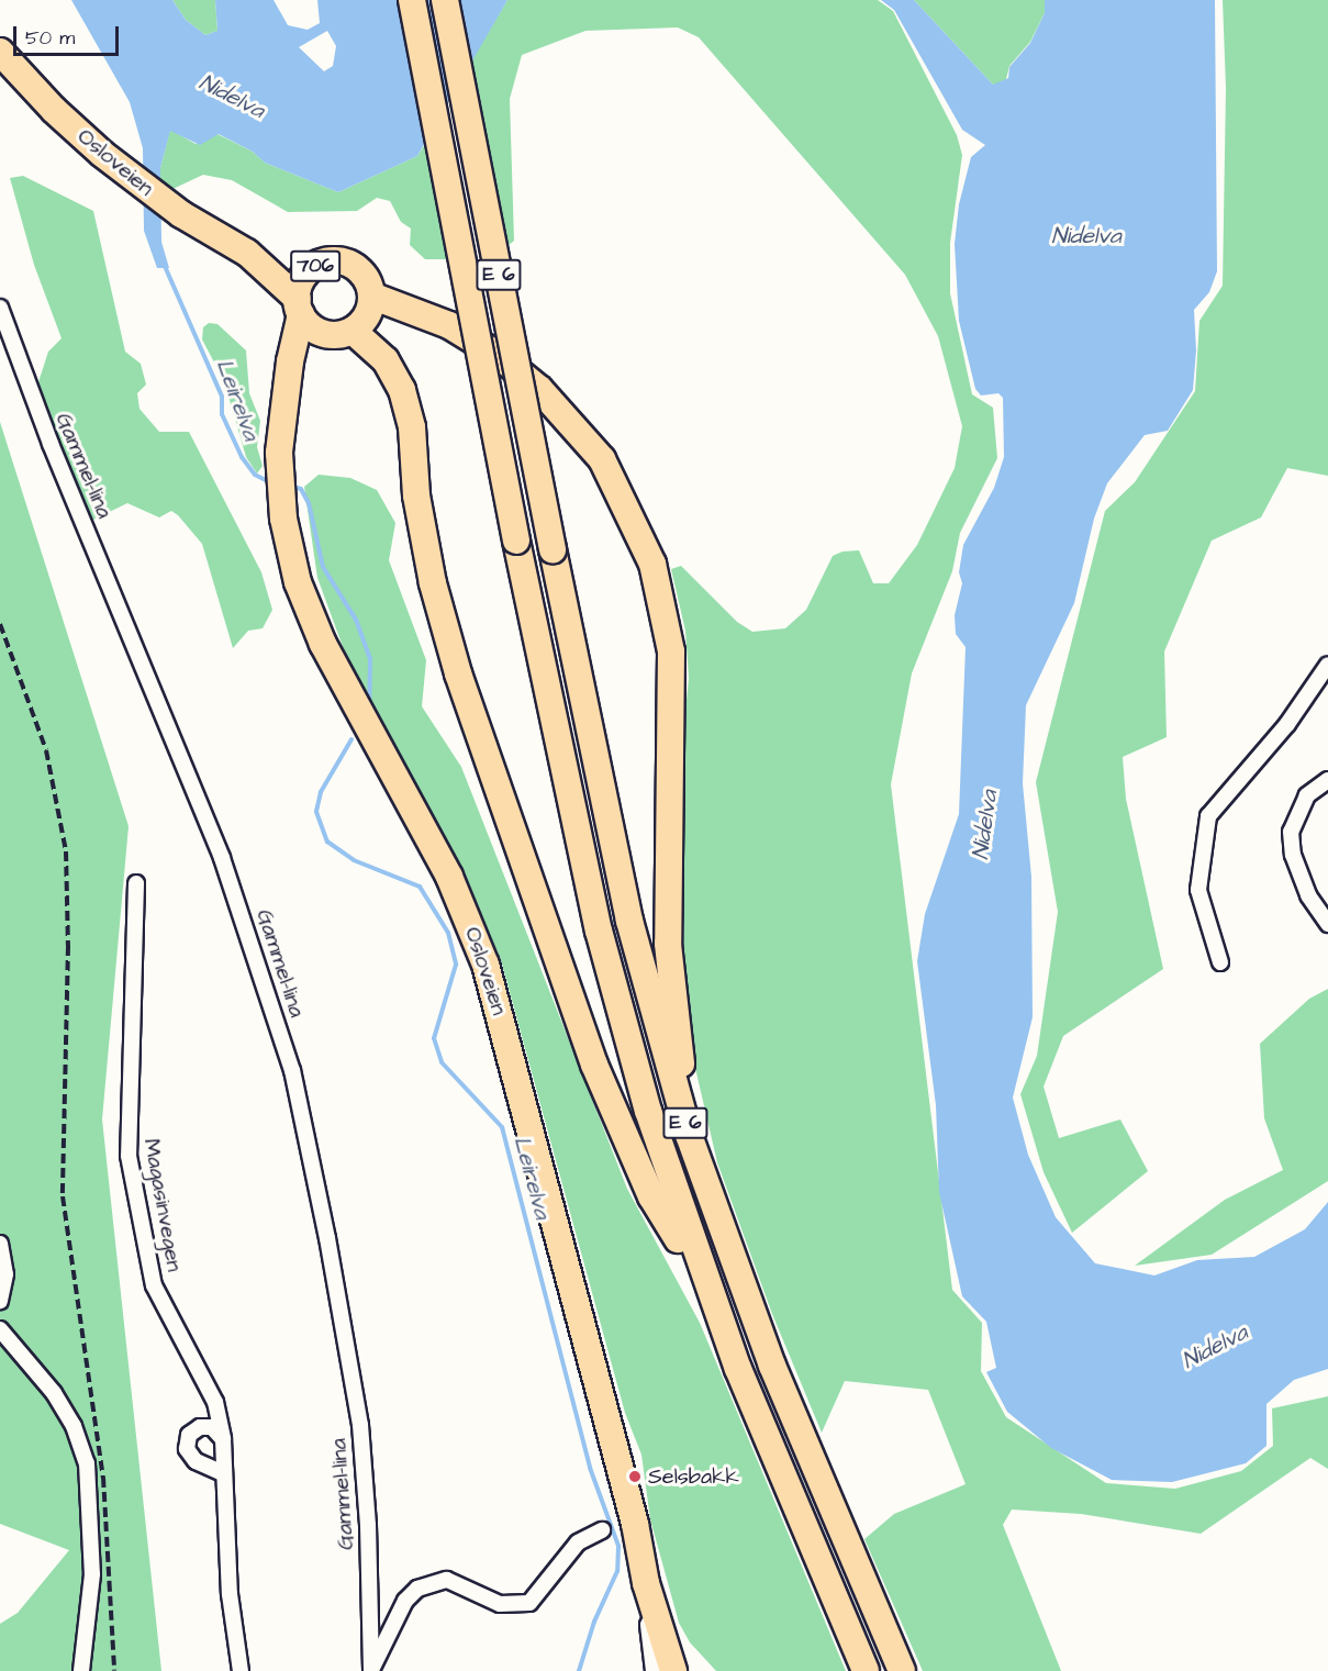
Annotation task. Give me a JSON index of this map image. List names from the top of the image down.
{
  "streets": {
    "highway": ["Osloveien", "706", "E 6"],
    "street": ["Gammel-lina", "Magasinvegen"]
  },
  "crossings": [
    ["Osloveien", "706"],
    ["Osloveien", "E 6"],
    ["706", "E 6"]
  ],
  "water": ["Nidelva", "Leirelva"],
  "places": ["Selsbakk"],
  "scale_bar": "50 m"
}
